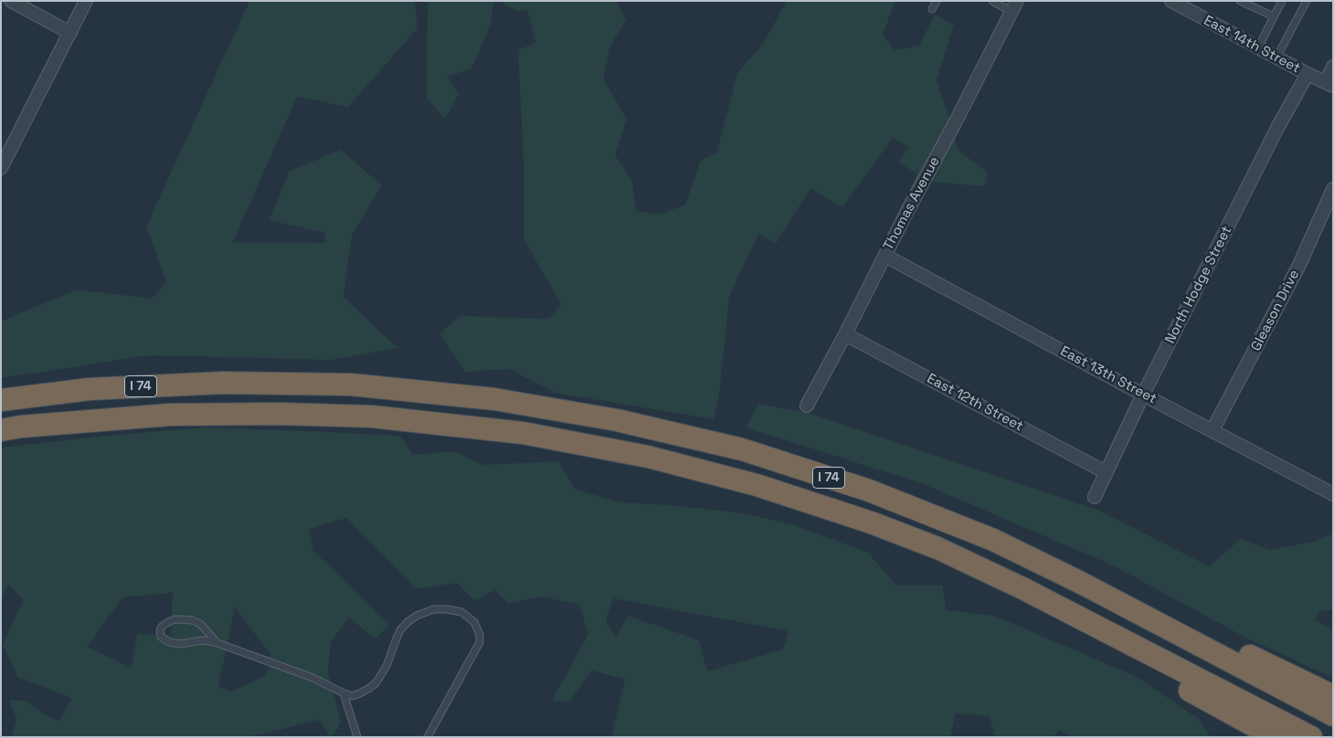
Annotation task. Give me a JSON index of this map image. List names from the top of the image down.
{
  "streets": {
    "highway": ["I 74"],
    "street": [
      "East 14th Street",
      "Thomas Avenue",
      "North Hodge Street",
      "Gleason Drive",
      "East 13th Street",
      "East 12th Street"
    ]
  },
  "crossings": [
    ["East 14th Street", "North Hodge Street"],
    ["Thomas Avenue", "East 13th Street"],
    ["Thomas Avenue", "East 12th Street"],
    ["North Hodge Street", "East 13th Street"],
    ["North Hodge Street", "East 12th Street"],
    ["Gleason Drive", "East 13th Street"]
  ]
}
